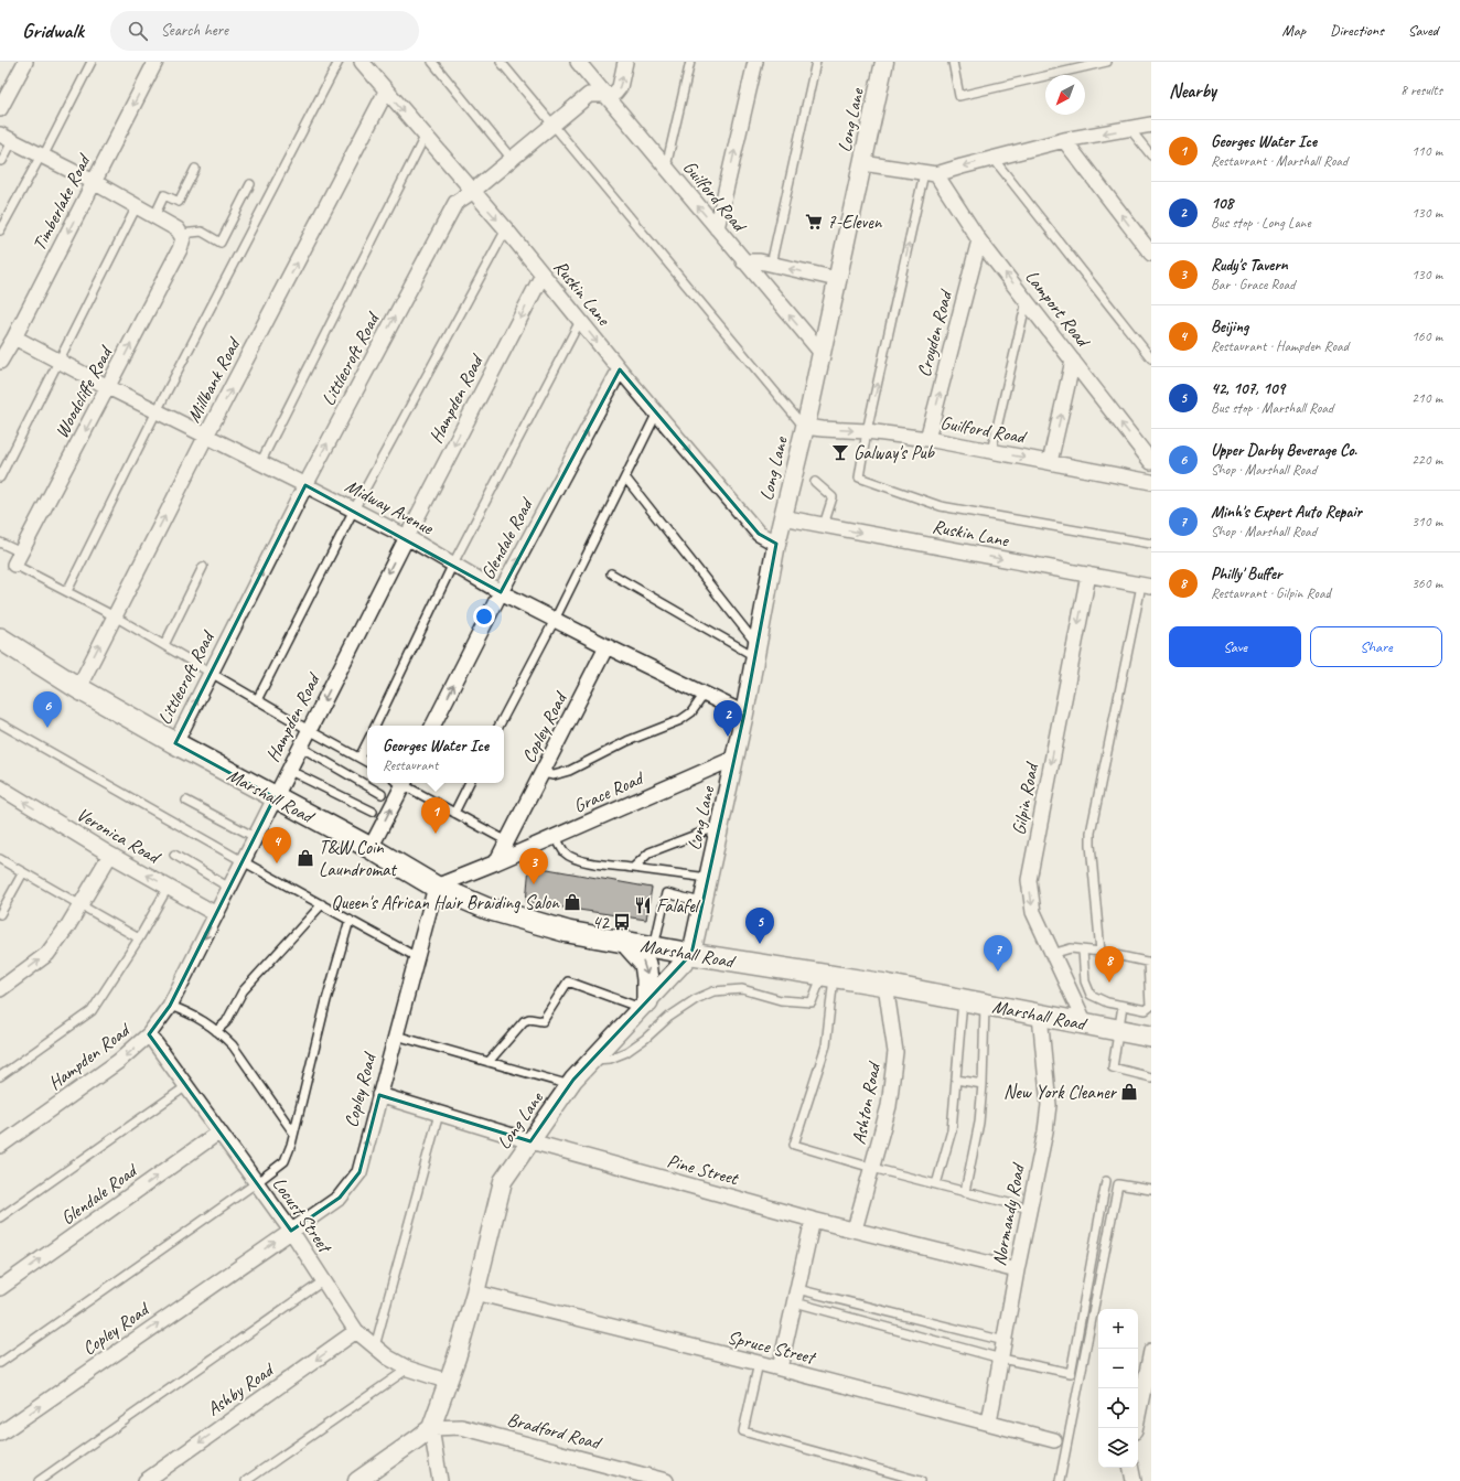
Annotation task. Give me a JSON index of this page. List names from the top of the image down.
{
  "streets": {
    "main road": ["Marshall Road"],
    "street": [
      "Long Lane",
      "Guilford Road",
      "Timberlake Road",
      "Ruskin Lane",
      "Lamport Road",
      "Croyden Road",
      "Littlecroft Road",
      "Millbank Road",
      "Woodcliffe Road",
      "Hampden Road",
      "Midway Avenue",
      "Glendale Road",
      "Copley Road",
      "Grace Road",
      "Gilpin Road",
      "Veronica Road",
      "Ashton Road",
      "Pine Street",
      "Locust Street",
      "Normandy Road",
      "Spruce Street",
      "Ashby Road",
      "Bradford Road"
    ]
  },
  "crossings": [
    ["Long Lane", "Guilford Road"],
    ["Long Lane", "Ruskin Lane"],
    ["Long Lane", "Midway Avenue"],
    ["Long Lane", "Grace Road"],
    ["Long Lane", "Marshall Road"],
    ["Long Lane", "Pine Street"],
    ["Long Lane", "Locust Street"],
    ["Long Lane", "Spruce Street"],
    ["Long Lane", "Bradford Road"],
    ["Guilford Road", "Croyden Road"],
    ["Guilford Road", "Littlecroft Road"],
    ["Timberlake Road", "Midway Avenue"],
    ["Ruskin Lane", "Littlecroft Road"],
    ["Ruskin Lane", "Millbank Road"],
    ["Ruskin Lane", "Hampden Road"],
    ["Ruskin Lane", "Glendale Road"],
    ["Ruskin Lane", "Gilpin Road"],
    ["Lamport Road", "Croyden Road"],
    ["Littlecroft Road", "Midway Avenue"],
    ["Littlecroft Road", "Marshall Road"],
    ["Millbank Road", "Midway Avenue"],
    ["Millbank Road", "Marshall Road"],
    ["Woodcliffe Road", "Midway Avenue"],
    ["Hampden Road", "Midway Avenue"],
    ["Hampden Road", "Marshall Road"],
    ["Hampden Road", "Veronica Road"],
    ["Hampden Road", "Locust Street"],
    ["Midway Avenue", "Glendale Road"],
    ["Midway Avenue", "Copley Road"],
    ["Glendale Road", "Locust Street"],
    ["Copley Road", "Grace Road"],
    ["Copley Road", "Marshall Road"],
    ["Copley Road", "Pine Street"],
    ["Copley Road", "Locust Street"],
    ["Marshall Road", "Gilpin Road"],
    ["Marshall Road", "Ashton Road"],
    ["Marshall Road", "Normandy Road"],
    ["Ashton Road", "Pine Street"],
    ["Pine Street", "Normandy Road"],
    ["Locust Street", "Ashby Road"],
    ["Normandy Road", "Spruce Street"]
  ],
  "one_way": [
    "Timberlake Road",
    "Ruskin Lane",
    "Littlecroft Road",
    "Millbank Road",
    "Hampden Road",
    "Glendale Road",
    "Copley Road",
    "Gilpin Road",
    "Veronica Road"
  ],
  "places": {
    "supermarket": ["7-Eleven"],
    "bar": ["Galway's Pub"],
    "shop": ["T&W Coin Laundromat", "Queen's African Hair Braiding Salon", "New York Cleaner"],
    "restaurant": ["Falafel"],
    "bus stop": ["42"]
  },
  "north": "bottom left",
  "page": {
    "header": "Gridwalk",
    "search": "Search here",
    "nav": ["Map", "Directions", "Saved"],
    "heading": ["Nearby", "8 results"],
    "list": [
      {
        "mark": "1",
        "name": "Georges Water Ice",
        "note": "Restaurant · Marshall Road",
        "value": "110 m"
      },
      {
        "mark": "2",
        "name": "108",
        "note": "Bus stop · Long Lane",
        "value": "130 m"
      },
      {
        "mark": "3",
        "name": "Rudy's Tavern",
        "note": "Bar · Grace Road",
        "value": "130 m"
      },
      {
        "mark": "4",
        "name": "Beijing",
        "note": "Restaurant · Hampden Road",
        "value": "160 m"
      },
      {
        "mark": "5",
        "name": "42, 107, 109",
        "note": "Bus stop · Marshall Road",
        "value": "210 m"
      },
      {
        "mark": "6",
        "name": "Upper Darby Beverage Co.",
        "note": "Shop · Marshall Road",
        "value": "220 m"
      },
      {
        "mark": "7",
        "name": "Minh's Expert Auto Repair",
        "note": "Shop · Marshall Road",
        "value": "310 m"
      },
      {
        "mark": "8",
        "name": "Philly' Buffer",
        "note": "Restaurant · Gilpin Road",
        "value": "360 m"
      }
    ],
    "buttons": ["Save", "Share"],
    "pins": [
      "6",
      "2",
      "1",
      "4",
      "3",
      "5",
      "7",
      "8"
    ],
    "popup": ["Georges Water Ice", "Restaurant"],
    "map_buttons": ["+", "−"]
  }
}
